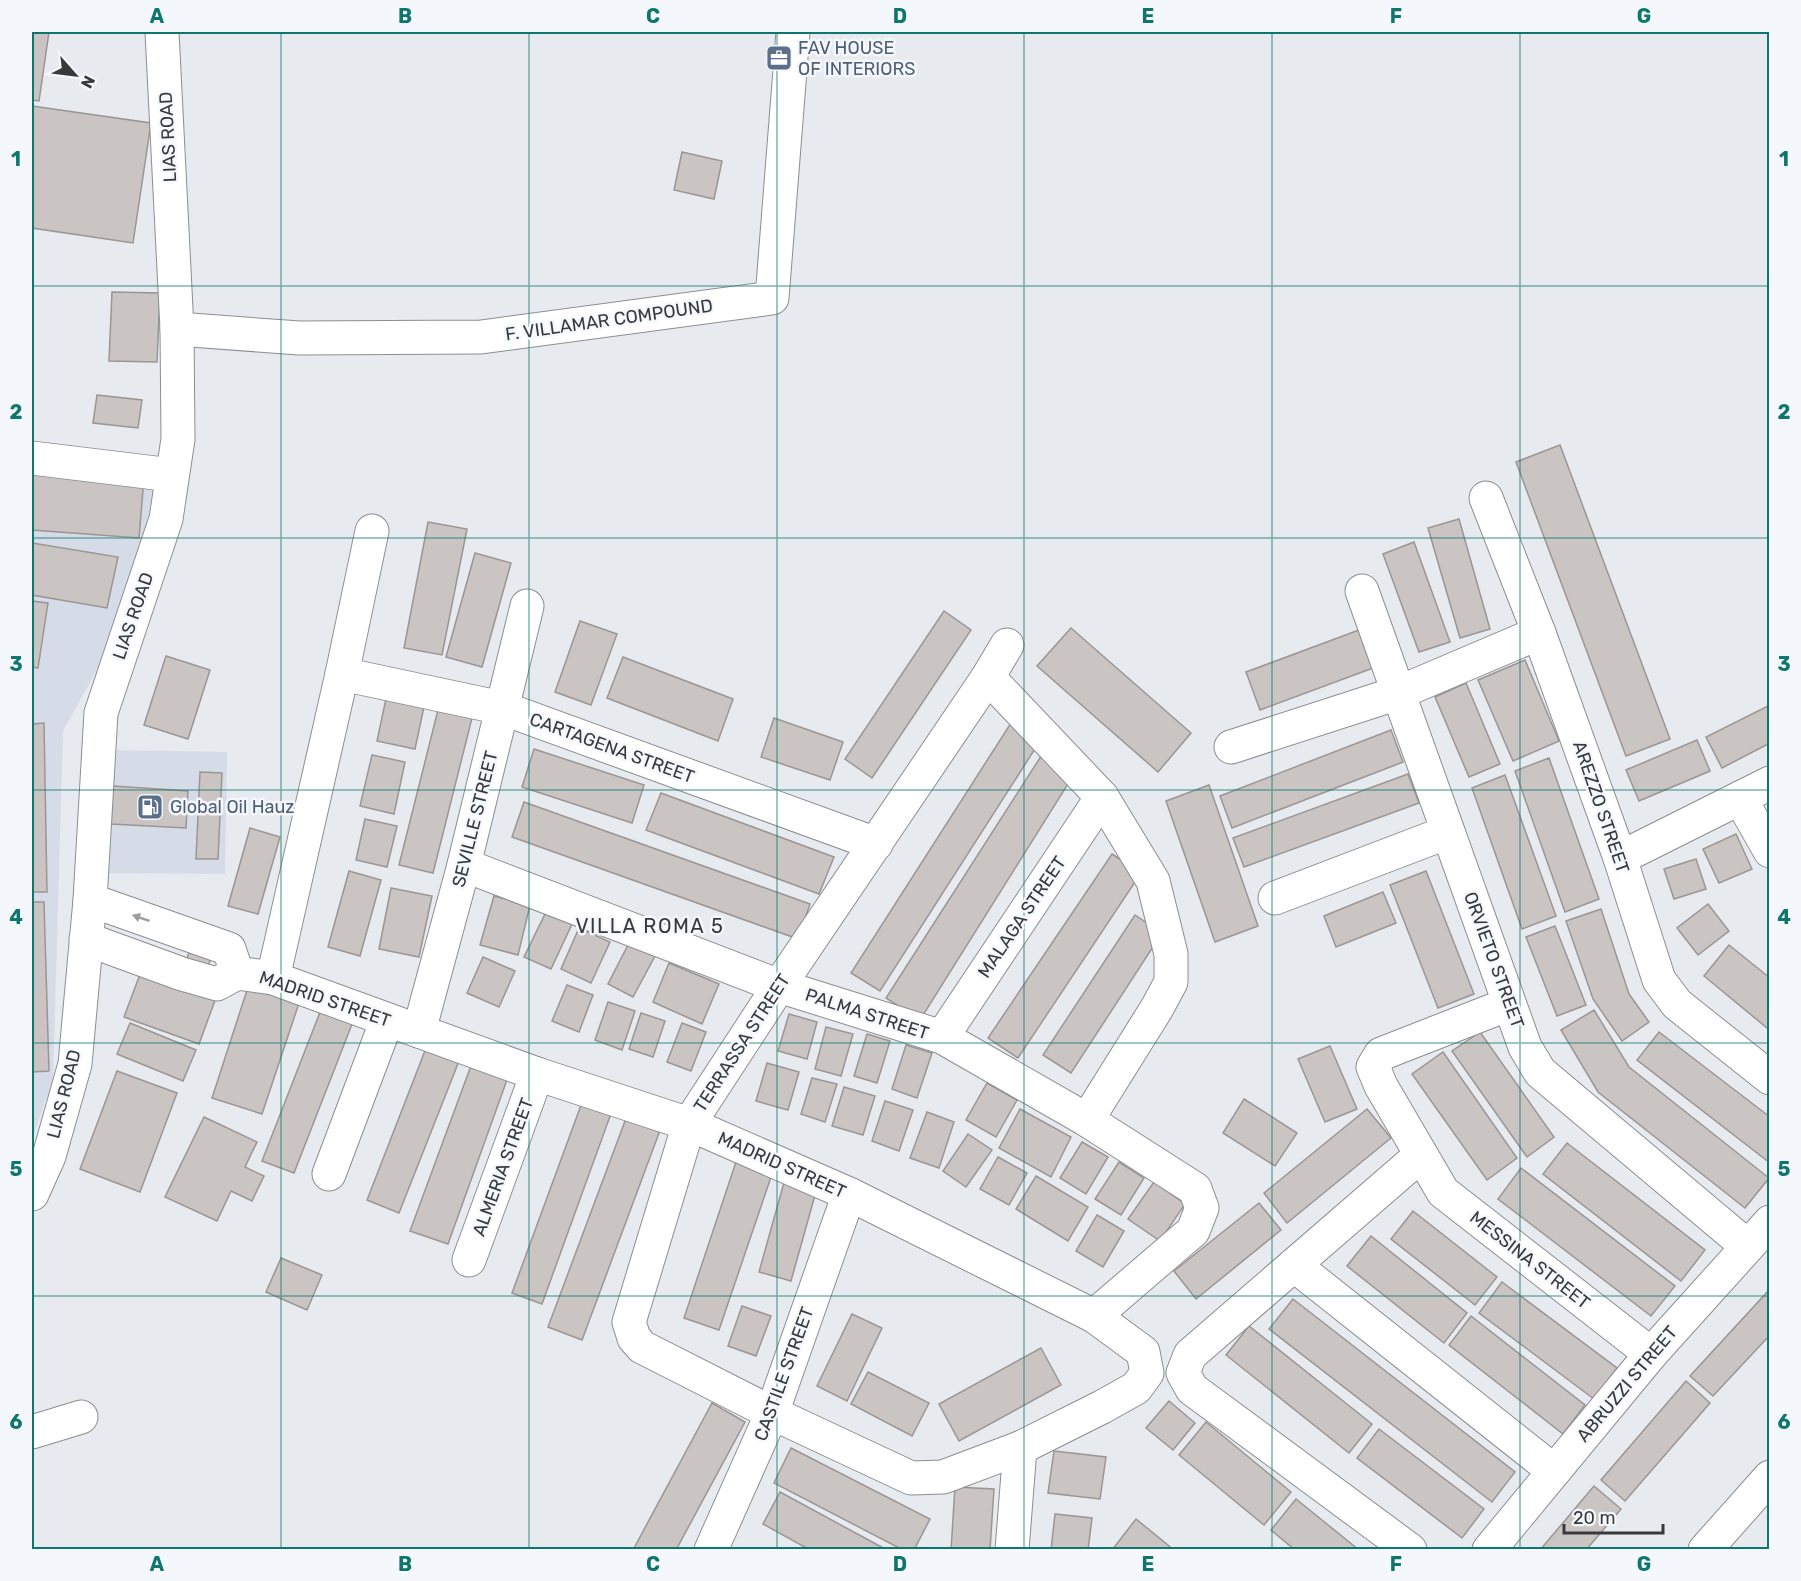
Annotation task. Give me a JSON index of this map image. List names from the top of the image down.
{
  "streets": {
    "street": [
      "LIAS ROAD",
      "F. VILLAMAR COMPOUND",
      "CARTAGENA STREET",
      "AREZZO STREET",
      "SEVILLE STREET",
      "MALAGA STREET",
      "ORVIETO STREET",
      "MADRID STREET",
      "PALMA STREET",
      "TERRASSA STREET",
      "ALMERIA STREET",
      "MESSINA STREET",
      "CASTILE STREET",
      "ABRUZZI STREET"
    ]
  },
  "crossings": [
    ["LIAS ROAD", "F. VILLAMAR COMPOUND"],
    ["LIAS ROAD", "MADRID STREET"],
    ["CARTAGENA STREET", "SEVILLE STREET"],
    ["CARTAGENA STREET", "TERRASSA STREET"],
    ["SEVILLE STREET", "MADRID STREET"],
    ["SEVILLE STREET", "PALMA STREET"],
    ["MALAGA STREET", "PALMA STREET"],
    ["ORVIETO STREET", "MESSINA STREET"],
    ["ORVIETO STREET", "ABRUZZI STREET"],
    ["MADRID STREET", "PALMA STREET"],
    ["MADRID STREET", "TERRASSA STREET"],
    ["MADRID STREET", "ALMERIA STREET"],
    ["MADRID STREET", "CASTILE STREET"],
    ["PALMA STREET", "TERRASSA STREET"],
    ["TERRASSA STREET", "CASTILE STREET"],
    ["MESSINA STREET", "ABRUZZI STREET"]
  ],
  "districts": ["VILLA ROMA 5"],
  "places": {
    "office": ["FAV HOUSE OF INTERIORS"],
    "fuel station": ["Global Oil Hauz"]
  },
  "scale_bar": "20 m",
  "north": "bottom right",
  "grid": {
    "columns": [
      "A",
      "B",
      "C",
      "D",
      "E",
      "F",
      "G"
    ],
    "rows": [
      "1",
      "2",
      "3",
      "4",
      "5",
      "6"
    ]
  }
}
